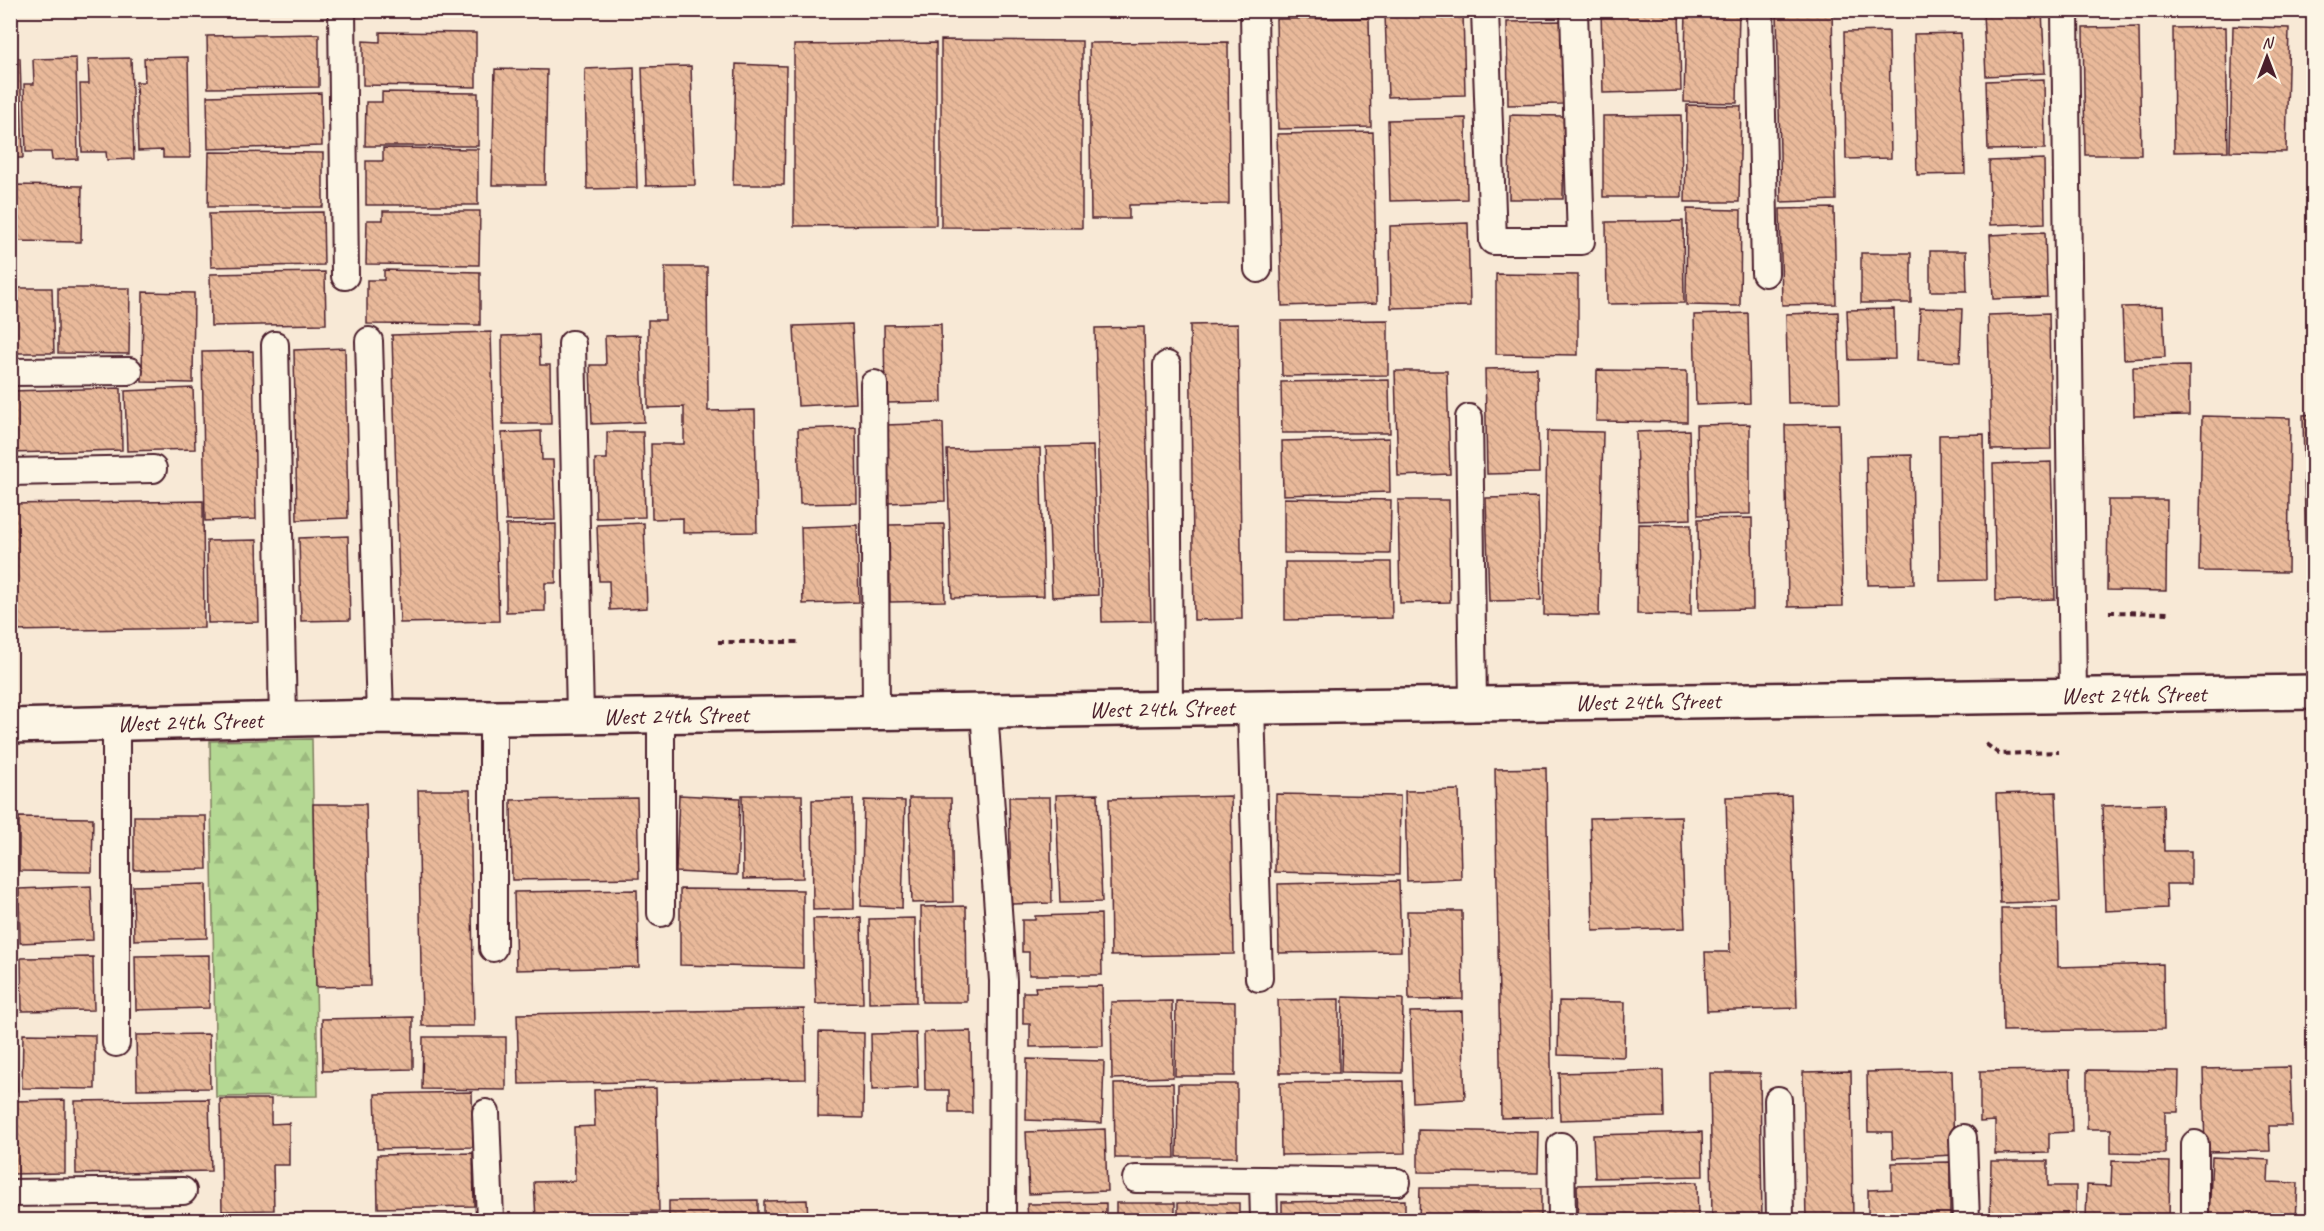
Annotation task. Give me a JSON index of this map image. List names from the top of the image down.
{
  "streets": {
    "street": ["West 24th Street"]
  },
  "north": "top"
}
